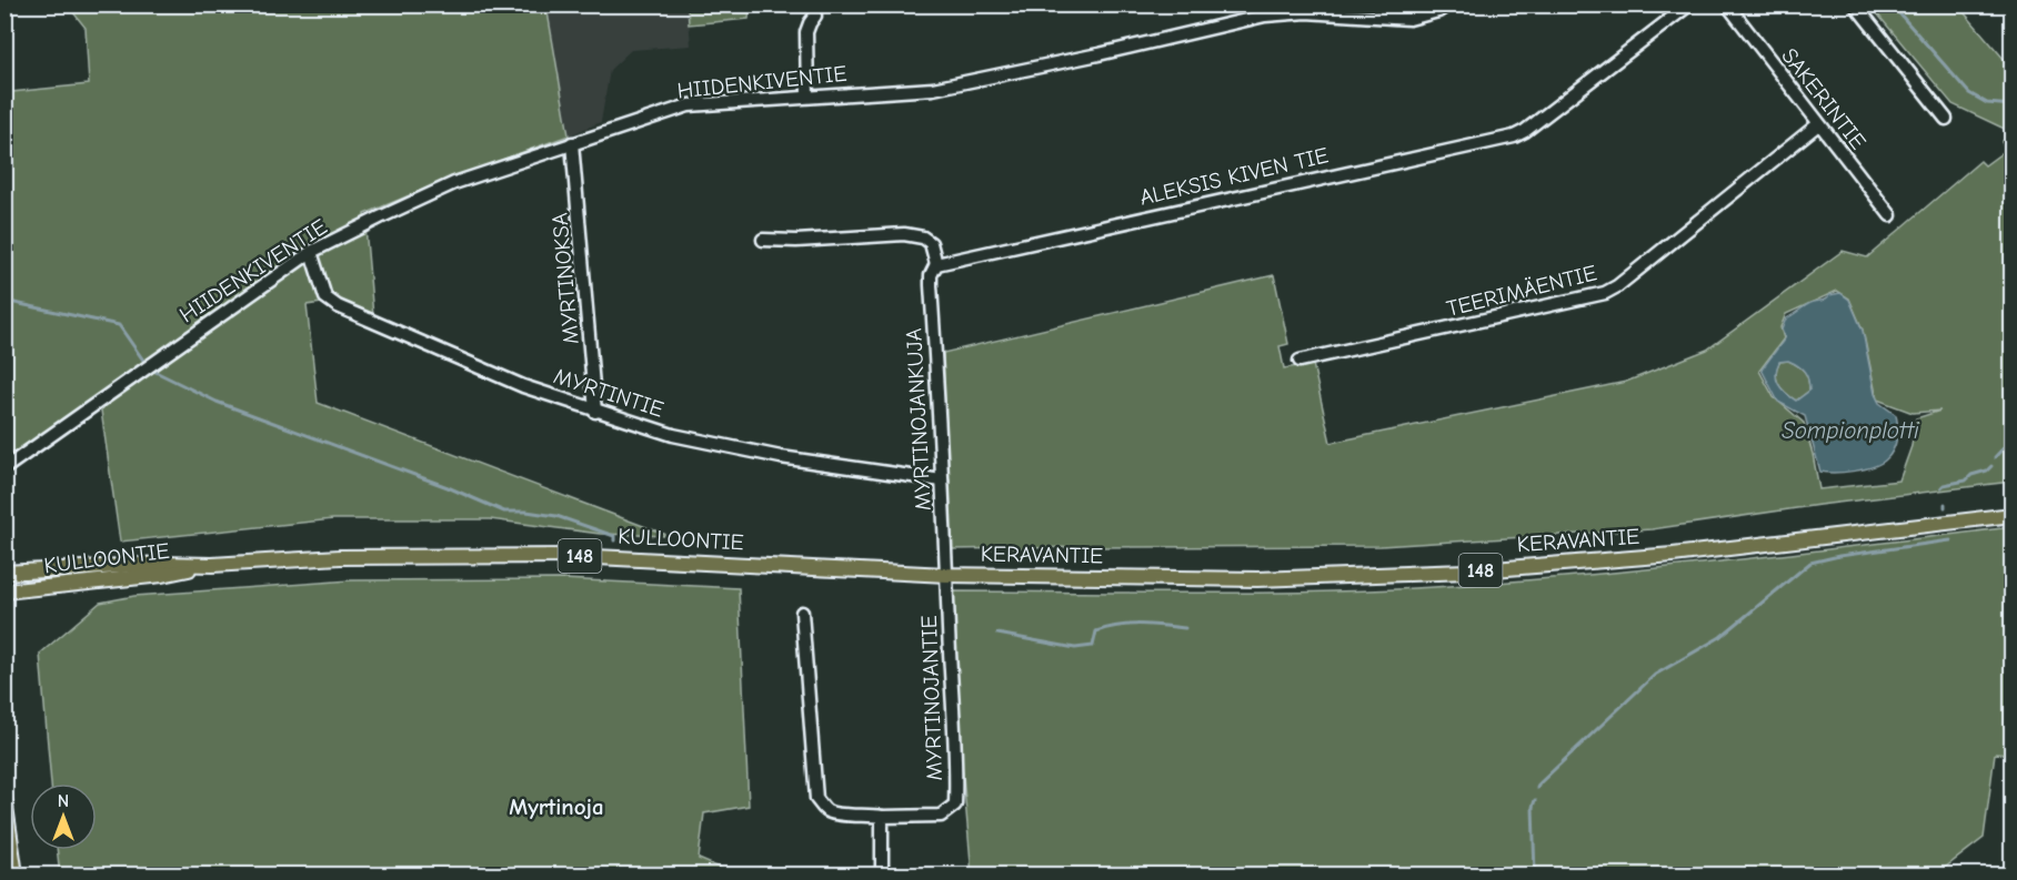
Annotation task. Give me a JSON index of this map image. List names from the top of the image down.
{
  "streets": {
    "main road": ["KULLOONTIE", "KERAVANTIE", "148"],
    "street": [
      "HIIDENKIVENTIE",
      "SAKERINTIE",
      "ALEKSIS KIVEN TIE",
      "MYRTINOKSA",
      "TEERIMÄENTIE",
      "MYRTINTIE",
      "MYRTINOJANKUJA",
      "MYRTINOJANTIE"
    ]
  },
  "crossings": [
    ["HIIDENKIVENTIE", "MYRTINOKSA"],
    ["HIIDENKIVENTIE", "MYRTINTIE"],
    ["SAKERINTIE", "TEERIMÄENTIE"],
    ["ALEKSIS KIVEN TIE", "MYRTINOJANKUJA"],
    ["MYRTINOKSA", "MYRTINTIE"],
    ["MYRTINTIE", "MYRTINOJANKUJA"],
    ["MYRTINOJANKUJA", "KULLOONTIE"],
    ["MYRTINOJANKUJA", "KERAVANTIE"],
    ["MYRTINOJANKUJA", "MYRTINOJANTIE"],
    ["KULLOONTIE", "KERAVANTIE"],
    ["KULLOONTIE", "MYRTINOJANTIE"],
    ["KERAVANTIE", "MYRTINOJANTIE"]
  ],
  "districts": ["Myrtinoja"],
  "water": ["Sompionplotti"],
  "north": "top"
}
